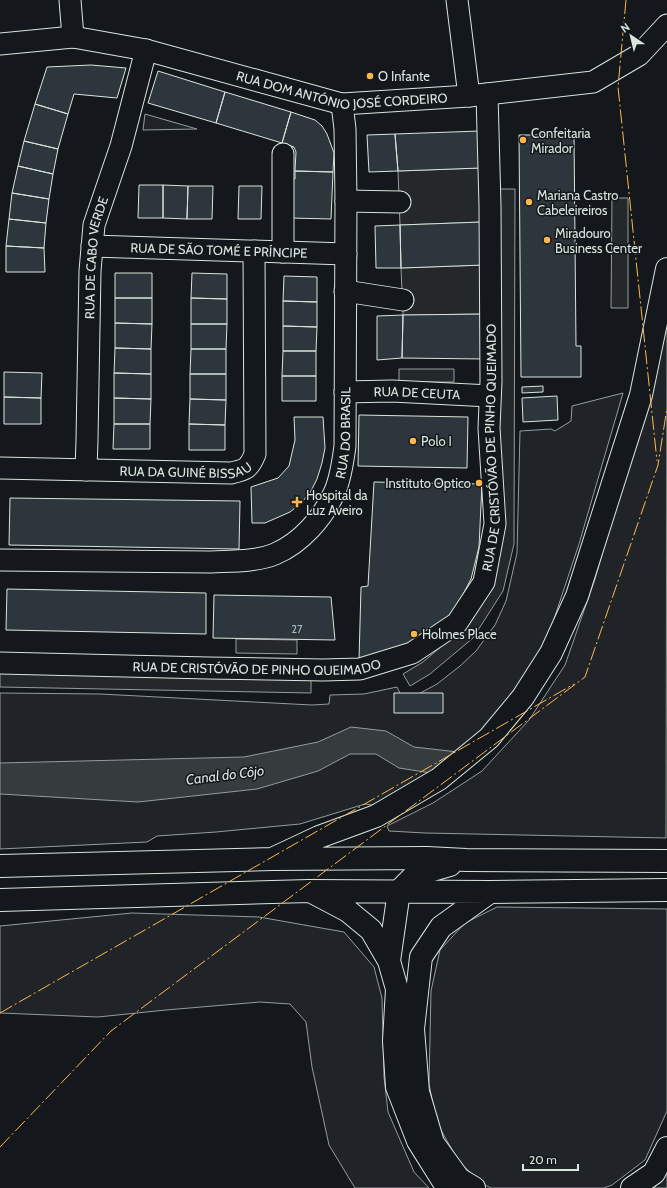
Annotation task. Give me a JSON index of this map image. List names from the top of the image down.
{
  "streets": {
    "street": [
      "RUA DOM ANTÓNIO JOSÉ CORDEIRO",
      "RUA DE SÃO TOMÉ E PRÍNCIPE",
      "RUA DE CABO VERDE",
      "RUA DE CEUTA",
      "RUA DO BRASIL",
      "RUA DE CRISTÓVÃO DE PINHO QUEIMADO",
      "RUA DA GUINÉ BISSAU"
    ]
  },
  "crossings": [
    ["RUA DOM ANTÓNIO JOSÉ CORDEIRO", "RUA DE CABO VERDE"],
    ["RUA DOM ANTÓNIO JOSÉ CORDEIRO", "RUA DO BRASIL"],
    ["RUA DOM ANTÓNIO JOSÉ CORDEIRO", "RUA DE CRISTÓVÃO DE PINHO QUEIMADO"],
    ["RUA DE SÃO TOMÉ E PRÍNCIPE", "RUA DE CABO VERDE"],
    ["RUA DE SÃO TOMÉ E PRÍNCIPE", "RUA DO BRASIL"],
    ["RUA DE SÃO TOMÉ E PRÍNCIPE", "RUA DA GUINÉ BISSAU"],
    ["RUA DE CABO VERDE", "RUA DA GUINÉ BISSAU"],
    ["RUA DE CEUTA", "RUA DO BRASIL"],
    ["RUA DE CEUTA", "RUA DE CRISTÓVÃO DE PINHO QUEIMADO"]
  ],
  "water": ["Canal do Côjo"],
  "places": {
    "other": [
      "O Infante",
      "Confeitaria Mirador",
      "Mariana Castro Cabeleireiros",
      "Miradouro Business Center",
      "Polo I",
      "Instituto Optico",
      "Holmes Place"
    ],
    "health": ["Hospital da Luz Aveiro"]
  },
  "house_numbers": ["27"],
  "scale_bar": "20 m",
  "north": "top left"
}
